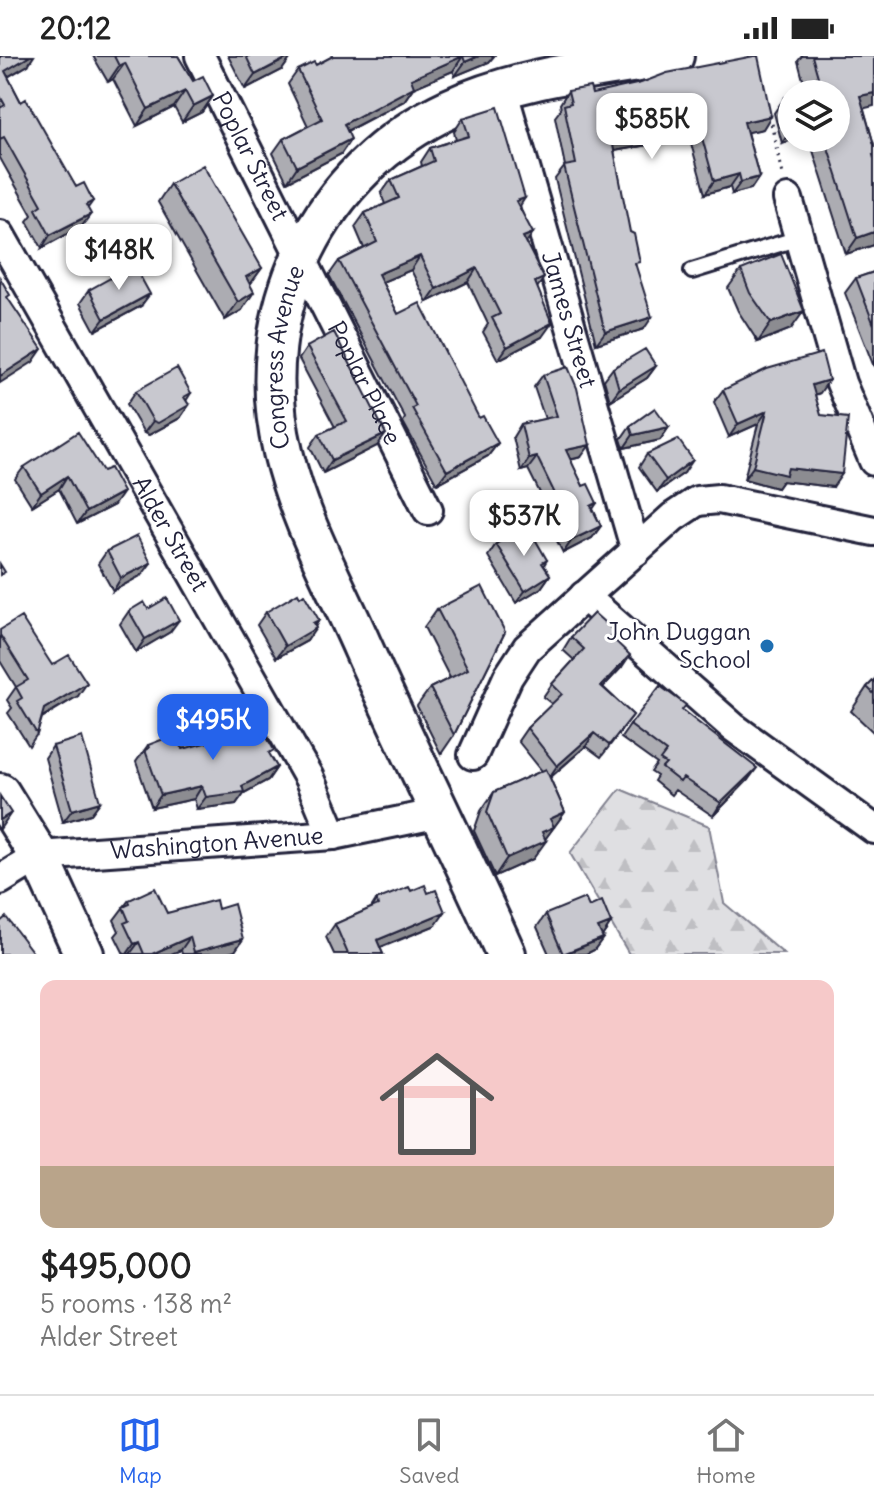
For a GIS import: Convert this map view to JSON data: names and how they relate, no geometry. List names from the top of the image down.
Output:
{
  "streets": {
    "street": [
      "Poplar Street",
      "James Street",
      "Congress Avenue",
      "Poplar Place",
      "Alder Street",
      "Washington Avenue"
    ]
  },
  "crossings": [
    ["Poplar Street", "Congress Avenue"],
    ["Poplar Street", "Poplar Place"],
    ["James Street", "Congress Avenue"],
    ["Congress Avenue", "Poplar Place"],
    ["Congress Avenue", "Washington Avenue"],
    ["Alder Street", "Washington Avenue"]
  ],
  "places": ["John Duggan School"],
  "page": {
    "status": "20:12",
    "price": [
      "$585K",
      "$148K",
      "$537K",
      "$495K"
    ],
    "list": [
      {
        "name": "$495,000",
        "note": "5 rooms · 138 m² · Alder Street"
      }
    ],
    "tabs": ["Map", "Saved", "Home"]
  }
}
